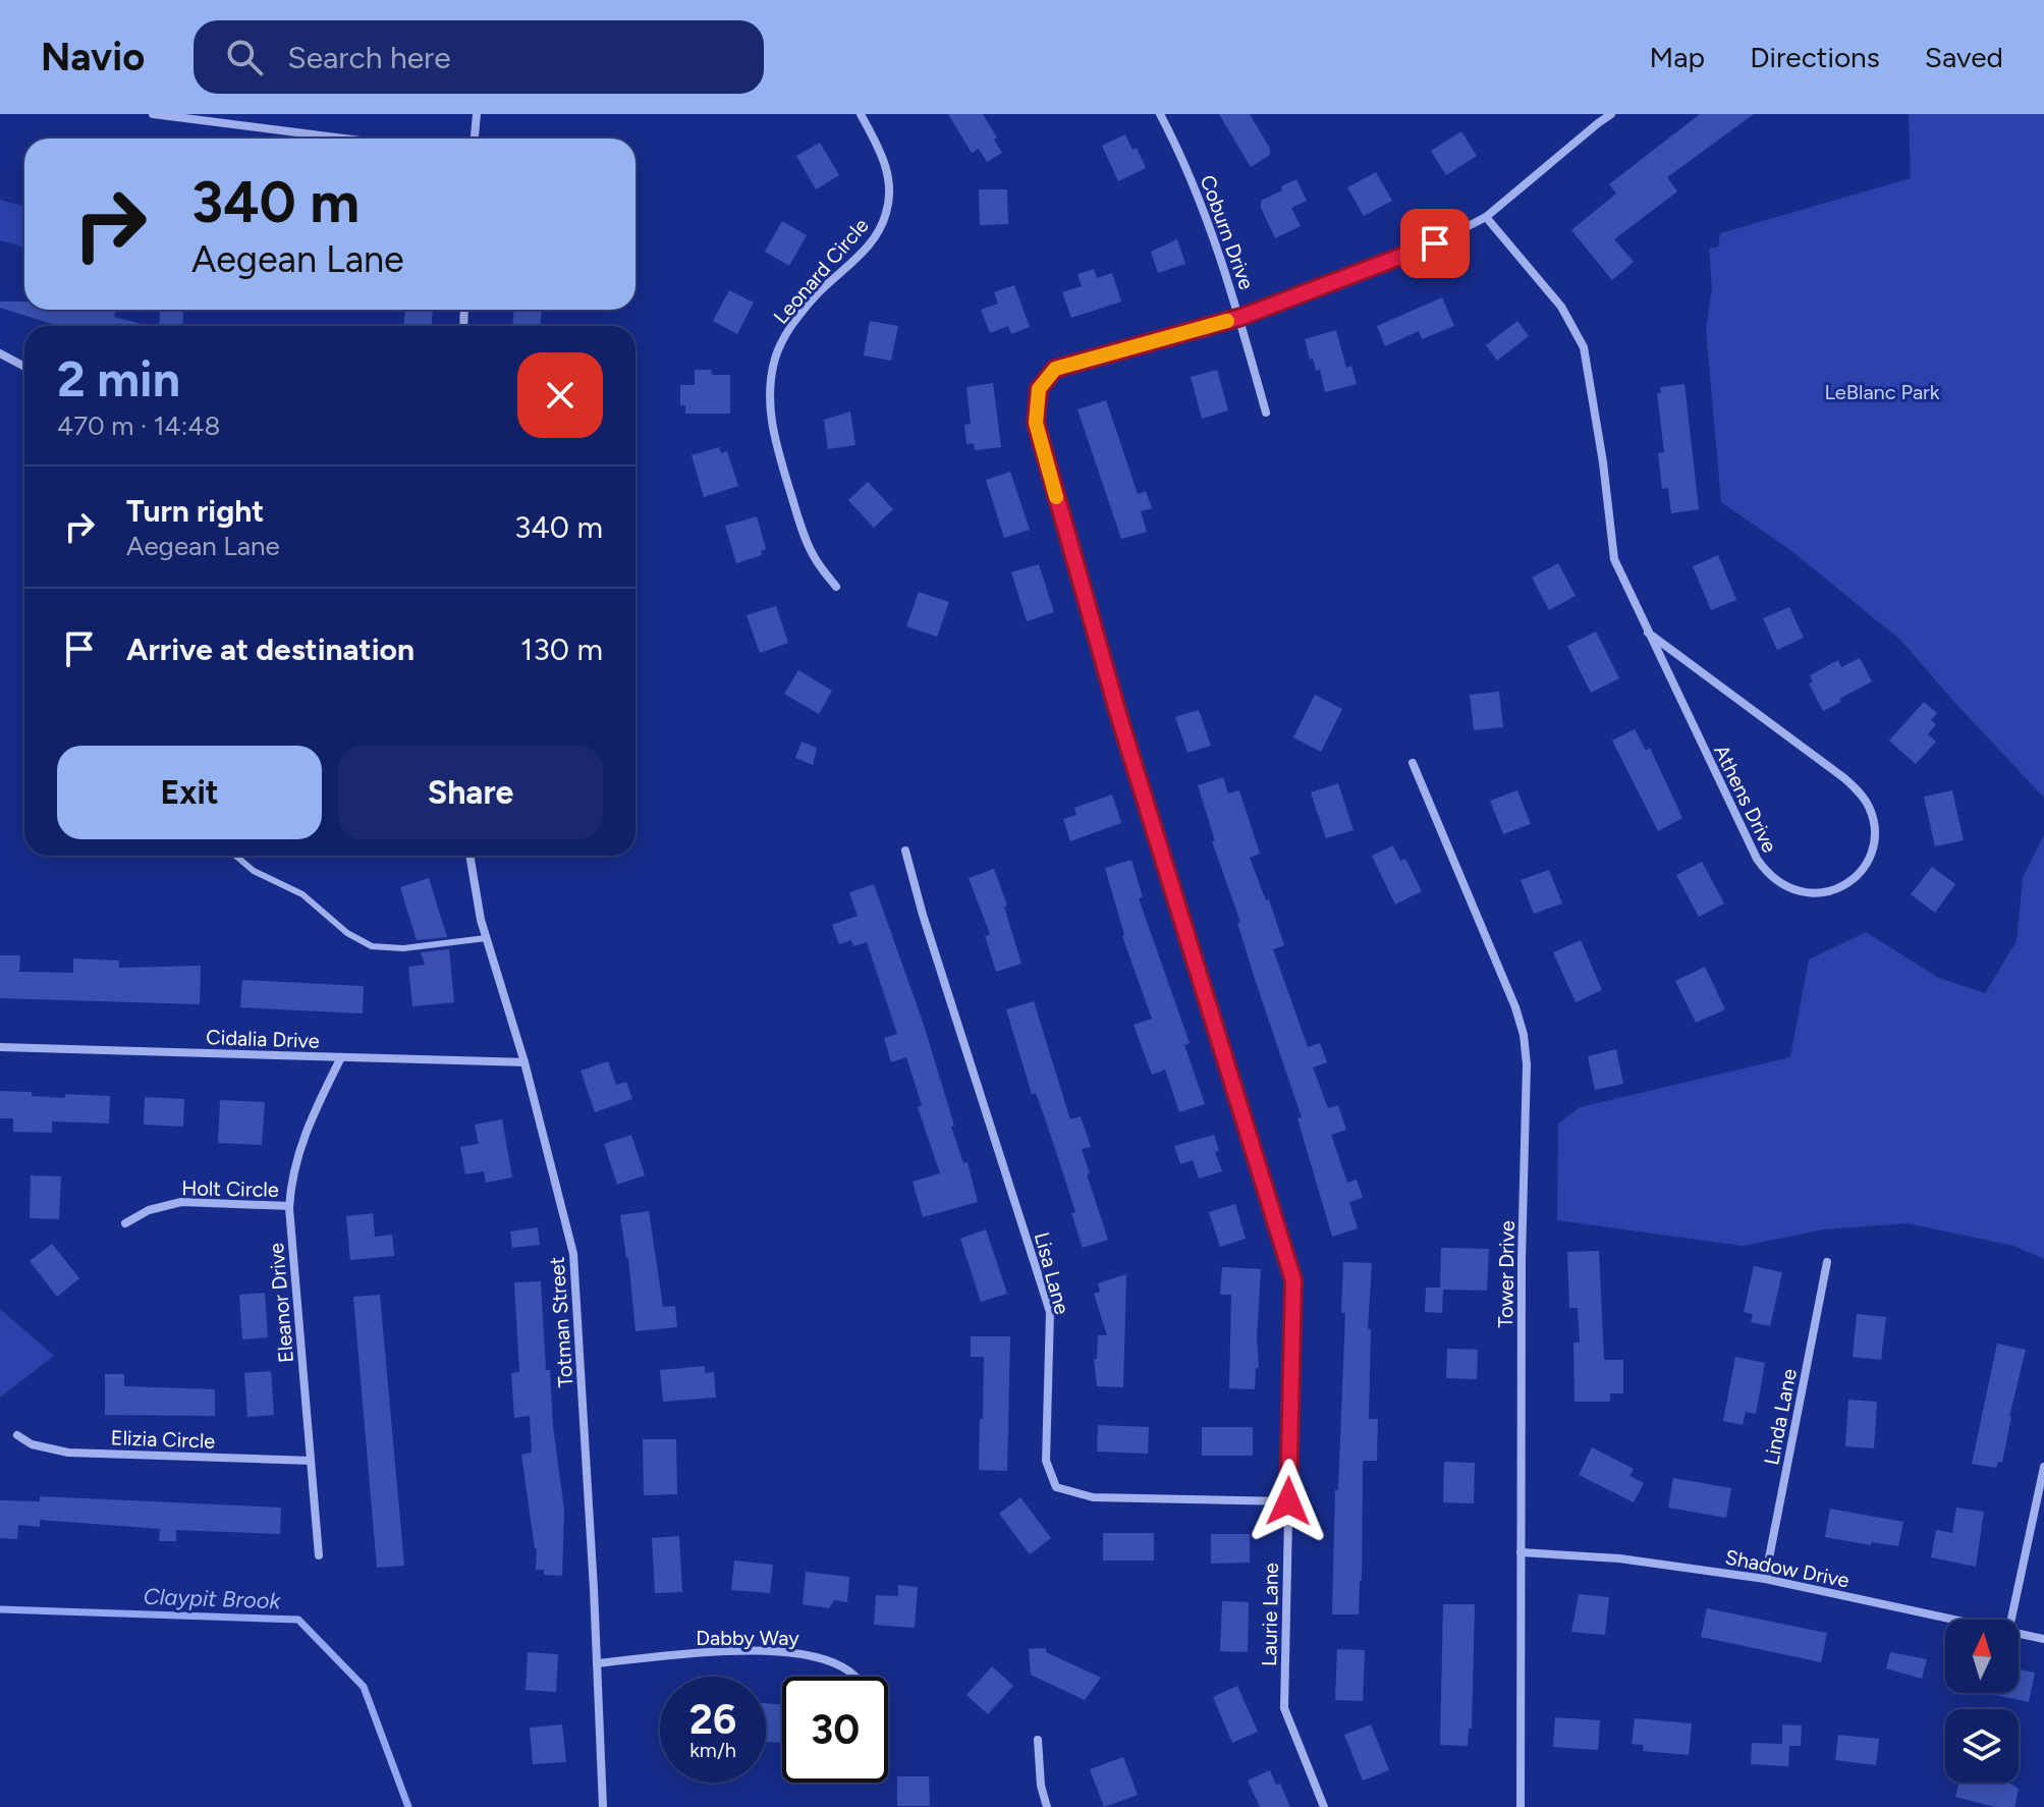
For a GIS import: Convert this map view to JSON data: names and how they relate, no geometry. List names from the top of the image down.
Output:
{
  "streets": {
    "street": [
      "Coburn Drive",
      "Leonard Circle",
      "Athens Drive",
      "Cidalia Drive",
      "Holt Circle",
      "Lisa Lane",
      "Tower Drive",
      "Eleanor Drive",
      "Totman Street",
      "Linda Lane",
      "Elizia Circle",
      "Shadow Drive",
      "Laurie Lane",
      "Dabby Way"
    ]
  },
  "crossings": [
    ["Coburn Drive", "Laurie Lane"],
    ["Cidalia Drive", "Eleanor Drive"],
    ["Cidalia Drive", "Totman Street"],
    ["Holt Circle", "Eleanor Drive"],
    ["Lisa Lane", "Laurie Lane"],
    ["Tower Drive", "Shadow Drive"],
    ["Eleanor Drive", "Elizia Circle"],
    ["Totman Street", "Dabby Way"],
    ["Linda Lane", "Shadow Drive"]
  ],
  "water": ["Claypit Brook"],
  "parks": ["LeBlanc Park"],
  "north": "top",
  "page": {
    "header": "Navio",
    "search": "Search here",
    "nav": ["Map", "Directions", "Saved"],
    "turn": ["340 m", "Aegean Lane"],
    "heading": ["2 min", "470 m · 14:48"],
    "list": [
      {
        "name": "Turn right",
        "note": "Aegean Lane",
        "value": "340 m"
      },
      {
        "name": "Arrive at destination",
        "value": "130 m"
      }
    ],
    "buttons": ["Exit", "Share"],
    "speed": "26 km/h",
    "limit": "30"
  }
}
